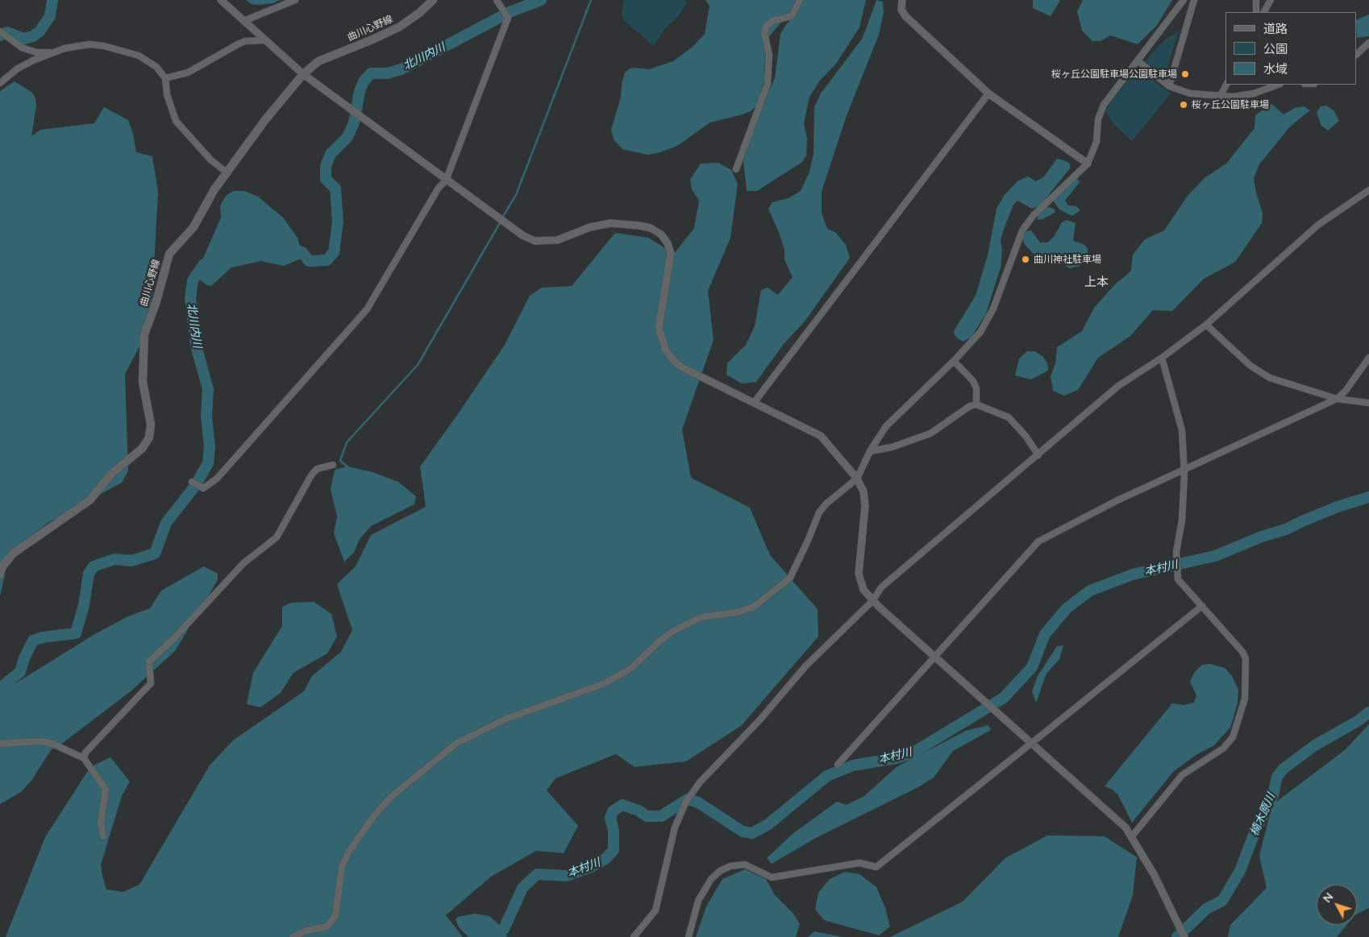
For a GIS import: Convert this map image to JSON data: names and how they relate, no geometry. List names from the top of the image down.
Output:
{
  "streets": {
    "main road": ["曲川心野線"]
  },
  "districts": ["上本"],
  "water": ["北川内川", "本村川", "楠木原川"],
  "places": ["桜ヶ丘公園駐車場公園駐車場", "桜ヶ丘公園駐車場", "曲川神社駐車場"],
  "legend": ["道路", "公園", "水域"],
  "north": "top left"
}
